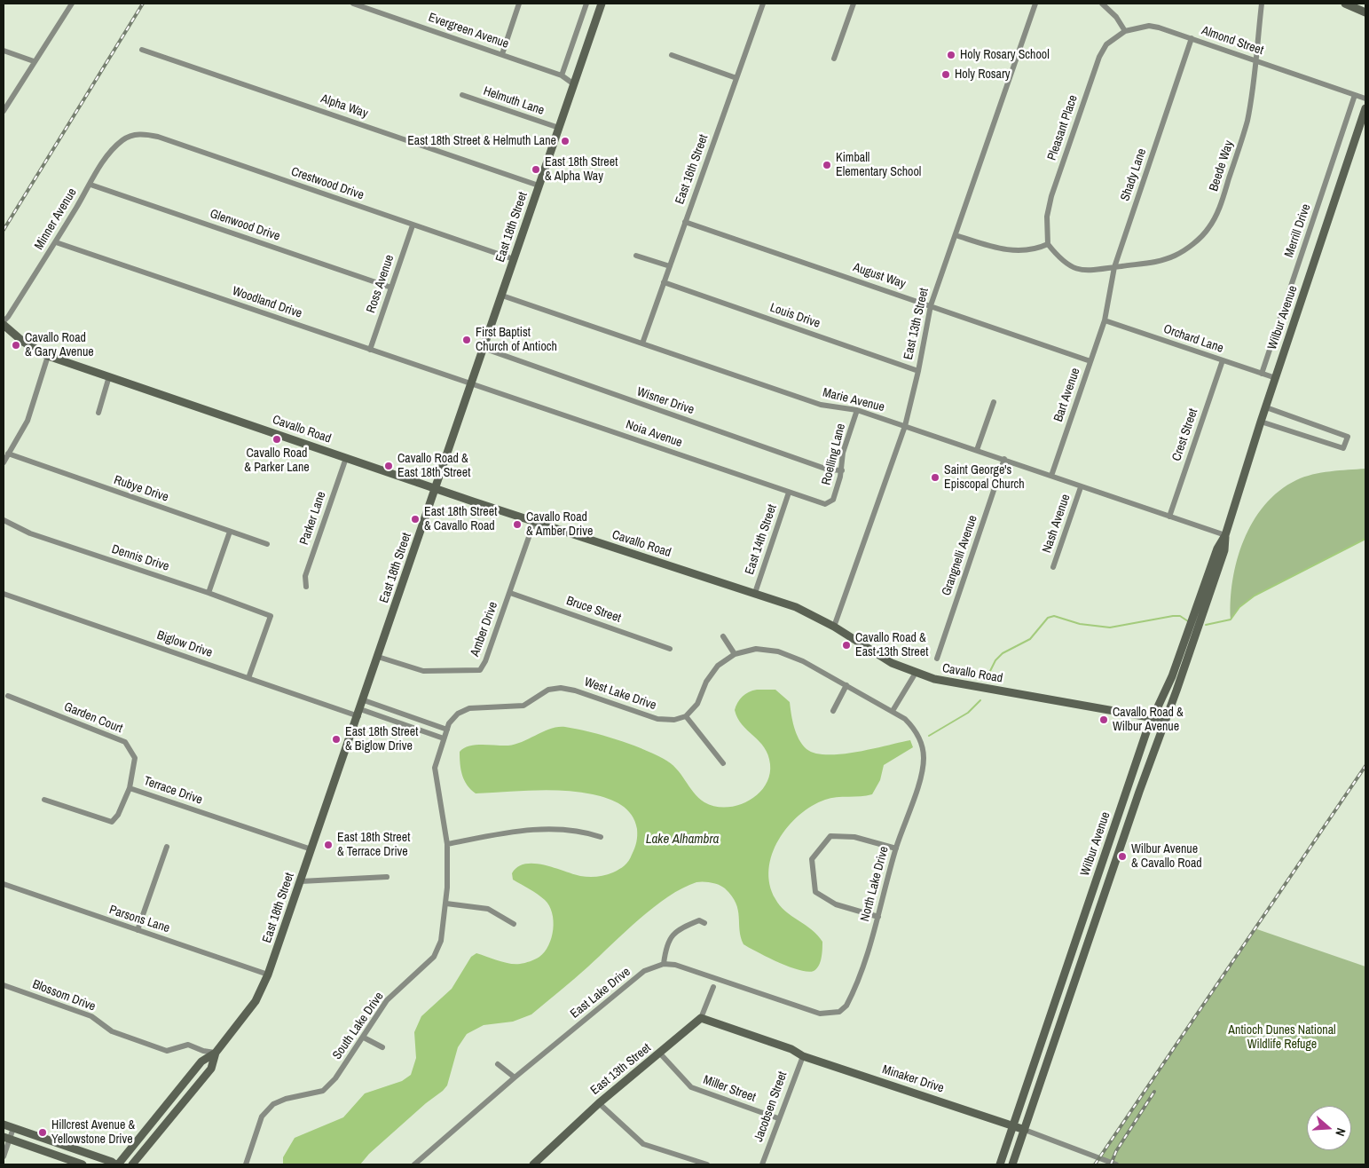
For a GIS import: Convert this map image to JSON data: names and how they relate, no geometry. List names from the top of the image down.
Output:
{
  "streets": {
    "main road": [
      "East 18th Street",
      "Wilbur Avenue",
      "East 13th Street",
      "Cavallo Road",
      "Minaker Drive"
    ],
    "street": [
      "Evergreen Avenue",
      "Almond Street",
      "Helmuth Lane",
      "Alpha Way",
      "Pleasant Place",
      "Beede Way",
      "East 16th Street",
      "Shady Lane",
      "Crestwood Drive",
      "Minner Avenue",
      "Glenwood Drive",
      "Merrill Drive",
      "August Way",
      "Ross Avenue",
      "Woodland Drive",
      "Louis Drive",
      "Orchard Lane",
      "Bart Avenue",
      "Marie Avenue",
      "Wisner Drive",
      "Noia Avenue",
      "Crest Street",
      "Roelling Lane",
      "Rubye Drive",
      "Parker Lane",
      "Nash Avenue",
      "East 14th Street",
      "Grangnelli Avenue",
      "Dennis Drive",
      "Bruce Street",
      "Amber Drive",
      "Biglow Drive",
      "West Lake Drive",
      "Garden Court",
      "Terrace Drive",
      "North Lake Drive",
      "Parsons Lane",
      "East Lake Drive",
      "Blossom Drive",
      "South Lake Drive",
      "Miller Street",
      "Jacobsen Street"
    ]
  },
  "crossings": [
    ["Evergreen Avenue", "East 18th Street"],
    ["Almond Street", "Pleasant Place"],
    ["Almond Street", "Beede Way"],
    ["Almond Street", "Shady Lane"],
    ["Almond Street", "Merrill Drive"],
    ["Helmuth Lane", "East 18th Street"],
    ["Alpha Way", "East 18th Street"],
    ["Pleasant Place", "Beede Way"],
    ["Beede Way", "Shady Lane"],
    ["East 16th Street", "August Way"],
    ["East 16th Street", "Louis Drive"],
    ["East 16th Street", "Marie Avenue"],
    ["Shady Lane", "Orchard Lane"],
    ["Shady Lane", "Bart Avenue"],
    ["Crestwood Drive", "Minner Avenue"],
    ["Crestwood Drive", "East 18th Street"],
    ["Crestwood Drive", "Ross Avenue"],
    ["Minner Avenue", "Glenwood Drive"],
    ["Minner Avenue", "Woodland Drive"],
    ["Glenwood Drive", "Ross Avenue"],
    ["East 18th Street", "Woodland Drive"],
    ["East 18th Street", "Marie Avenue"],
    ["East 18th Street", "Wisner Drive"],
    ["East 18th Street", "Cavallo Road"],
    ["East 18th Street", "Noia Avenue"],
    ["East 18th Street", "Amber Drive"],
    ["East 18th Street", "Biglow Drive"],
    ["East 18th Street", "Terrace Drive"],
    ["East 18th Street", "Parsons Lane"],
    ["East 18th Street", "Blossom Drive"],
    ["Merrill Drive", "Orchard Lane"],
    ["August Way", "East 13th Street"],
    ["August Way", "Bart Avenue"],
    ["Ross Avenue", "Woodland Drive"],
    ["Woodland Drive", "Noia Avenue"],
    ["Louis Drive", "East 13th Street"],
    ["Wilbur Avenue", "Orchard Lane"],
    ["Wilbur Avenue", "Marie Avenue"],
    ["Wilbur Avenue", "Cavallo Road"],
    ["Wilbur Avenue", "Minaker Drive"],
    ["East 13th Street", "Marie Avenue"],
    ["East 13th Street", "Cavallo Road"],
    ["East 13th Street", "Minaker Drive"],
    ["East 13th Street", "Miller Street"],
    ["Orchard Lane", "Bart Avenue"],
    ["Orchard Lane", "Crest Street"],
    ["Bart Avenue", "Marie Avenue"],
    ["Marie Avenue", "Crest Street"],
    ["Marie Avenue", "Roelling Lane"],
    ["Marie Avenue", "Nash Avenue"],
    ["Marie Avenue", "Grangnelli Avenue"],
    ["Wisner Drive", "Roelling Lane"],
    ["Cavallo Road", "Parker Lane"],
    ["Cavallo Road", "East 14th Street"],
    ["Cavallo Road", "Amber Drive"],
    ["Noia Avenue", "Roelling Lane"],
    ["Noia Avenue", "East 14th Street"],
    ["Dennis Drive", "Biglow Drive"],
    ["Bruce Street", "Amber Drive"],
    ["Biglow Drive", "West Lake Drive"],
    ["Biglow Drive", "South Lake Drive"],
    ["West Lake Drive", "South Lake Drive"],
    ["Garden Court", "Terrace Drive"],
    ["North Lake Drive", "East Lake Drive"],
    ["Minaker Drive", "Jacobsen Street"],
    ["Miller Street", "Jacobsen Street"]
  ],
  "water": ["Lake Alhambra"],
  "parks": ["Antioch Dunes National Wildlife Refuge"],
  "places": [
    "Holy Rosary School",
    "Holy Rosary",
    "East 18th Street & Helmuth Lane",
    "Kimball Elementary School",
    "East 18th Street & Alpha Way",
    "First Baptist Church of Antioch",
    "Cavallo Road & Gary Avenue",
    "Cavallo Road & Parker Lane",
    "Cavallo Road & East 18th Street",
    "Saint George's Episcopal Church",
    "East 18th Street & Cavallo Road",
    "Cavallo Road & Amber Drive",
    "Cavallo Road & East 13th Street",
    "Cavallo Road & Wilbur Avenue",
    "East 18th Street & Biglow Drive",
    "East 18th Street & Terrace Drive",
    "Wilbur Avenue & Cavallo Road",
    "Hillcrest Avenue & Yellowstone Drive"
  ],
  "north": "right"
}
